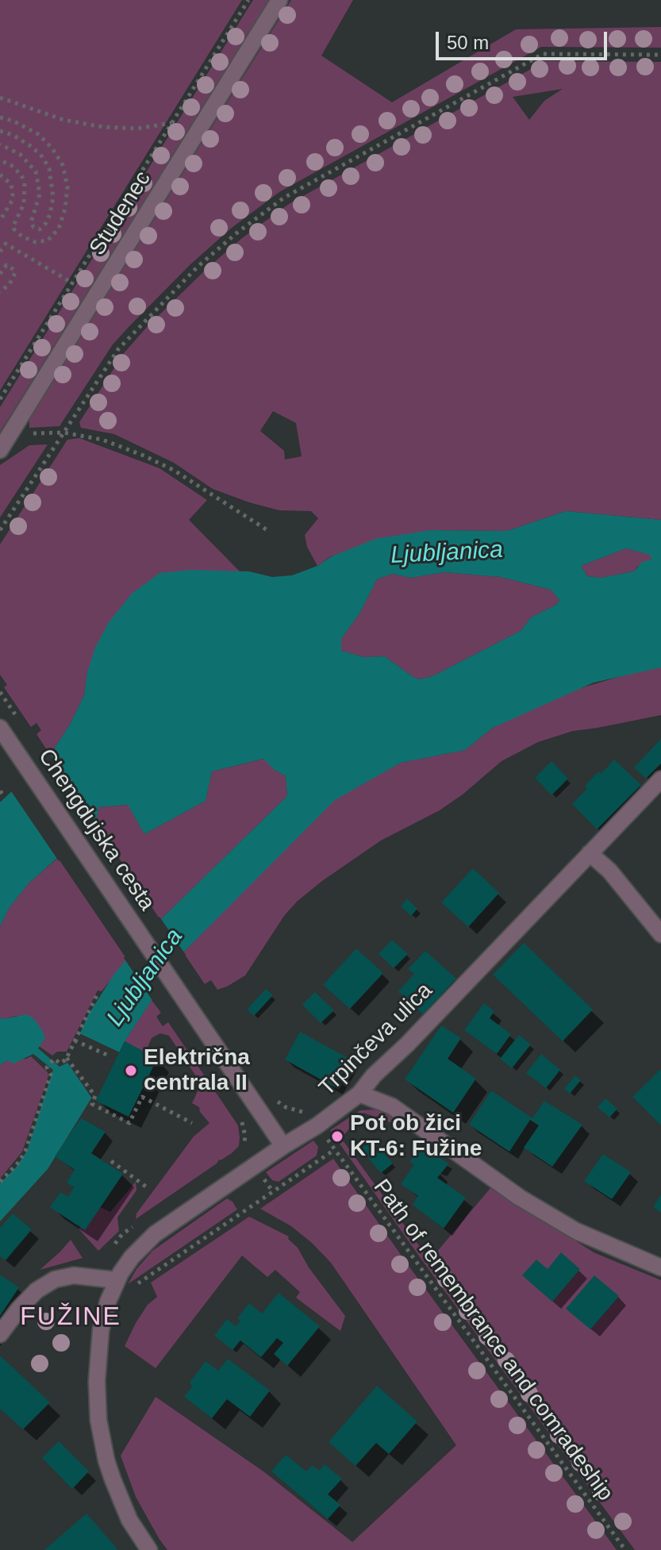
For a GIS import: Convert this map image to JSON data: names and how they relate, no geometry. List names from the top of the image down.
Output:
{
  "streets": {
    "street": ["Studenec", "Chengdujska cesta", "Trpinčeva ulica"],
    "path": ["Path of remembrance and comradeship"]
  },
  "crossings": [
    ["Chengdujska cesta", "Trpinčeva ulica"]
  ],
  "districts": ["FUŽINE"],
  "water": ["Ljubljanica"],
  "places": ["Električna centrala II", "Pot ob žici KT-6: Fužine"],
  "scale_bar": "50 m"
}
